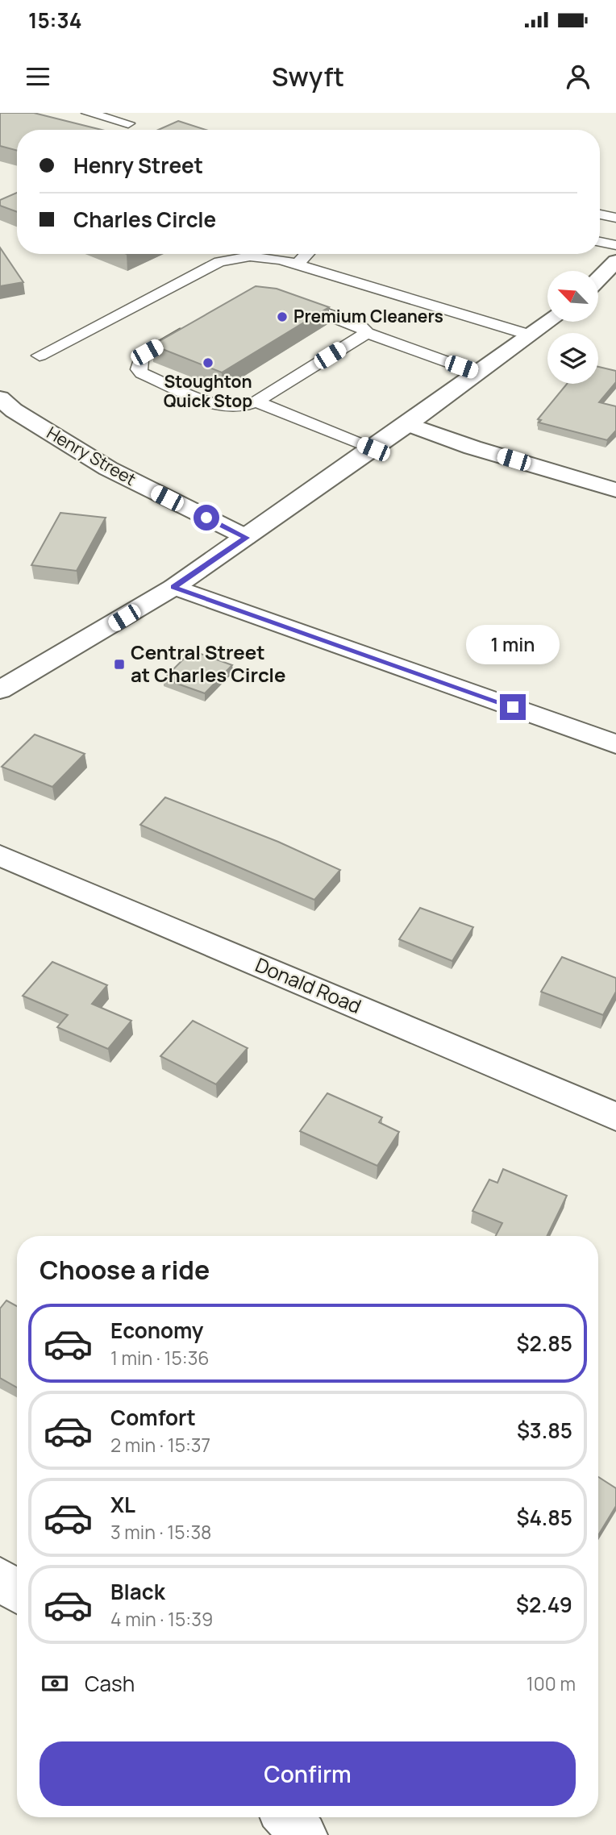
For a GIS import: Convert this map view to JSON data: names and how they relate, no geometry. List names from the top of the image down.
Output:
{
  "streets": {
    "street": ["Henry Street", "Donald Road"]
  },
  "places": {
    "other": ["Premium Cleaners", "Stoughton Quick Stop"],
    "transit": ["Central Street at Charles Circle"]
  },
  "north": "top left",
  "page": {
    "status": "15:34",
    "header": "Swyft",
    "banner": ["Henry Street", "Charles Circle"],
    "bubble": "1 min",
    "heading": "Choose a ride",
    "list": [
      {
        "name": "Economy",
        "note": "1 min · 15:36",
        "value": "$2.85"
      },
      {
        "name": "Comfort",
        "note": "2 min · 15:37",
        "value": "$3.85"
      },
      {
        "name": "XL",
        "note": "3 min · 15:38",
        "value": "$4.85"
      },
      {
        "name": "Black",
        "note": "4 min · 15:39",
        "value": "$2.49"
      }
    ],
    "pay": ["Cash", "100 m"],
    "buttons": "Confirm"
  }
}
